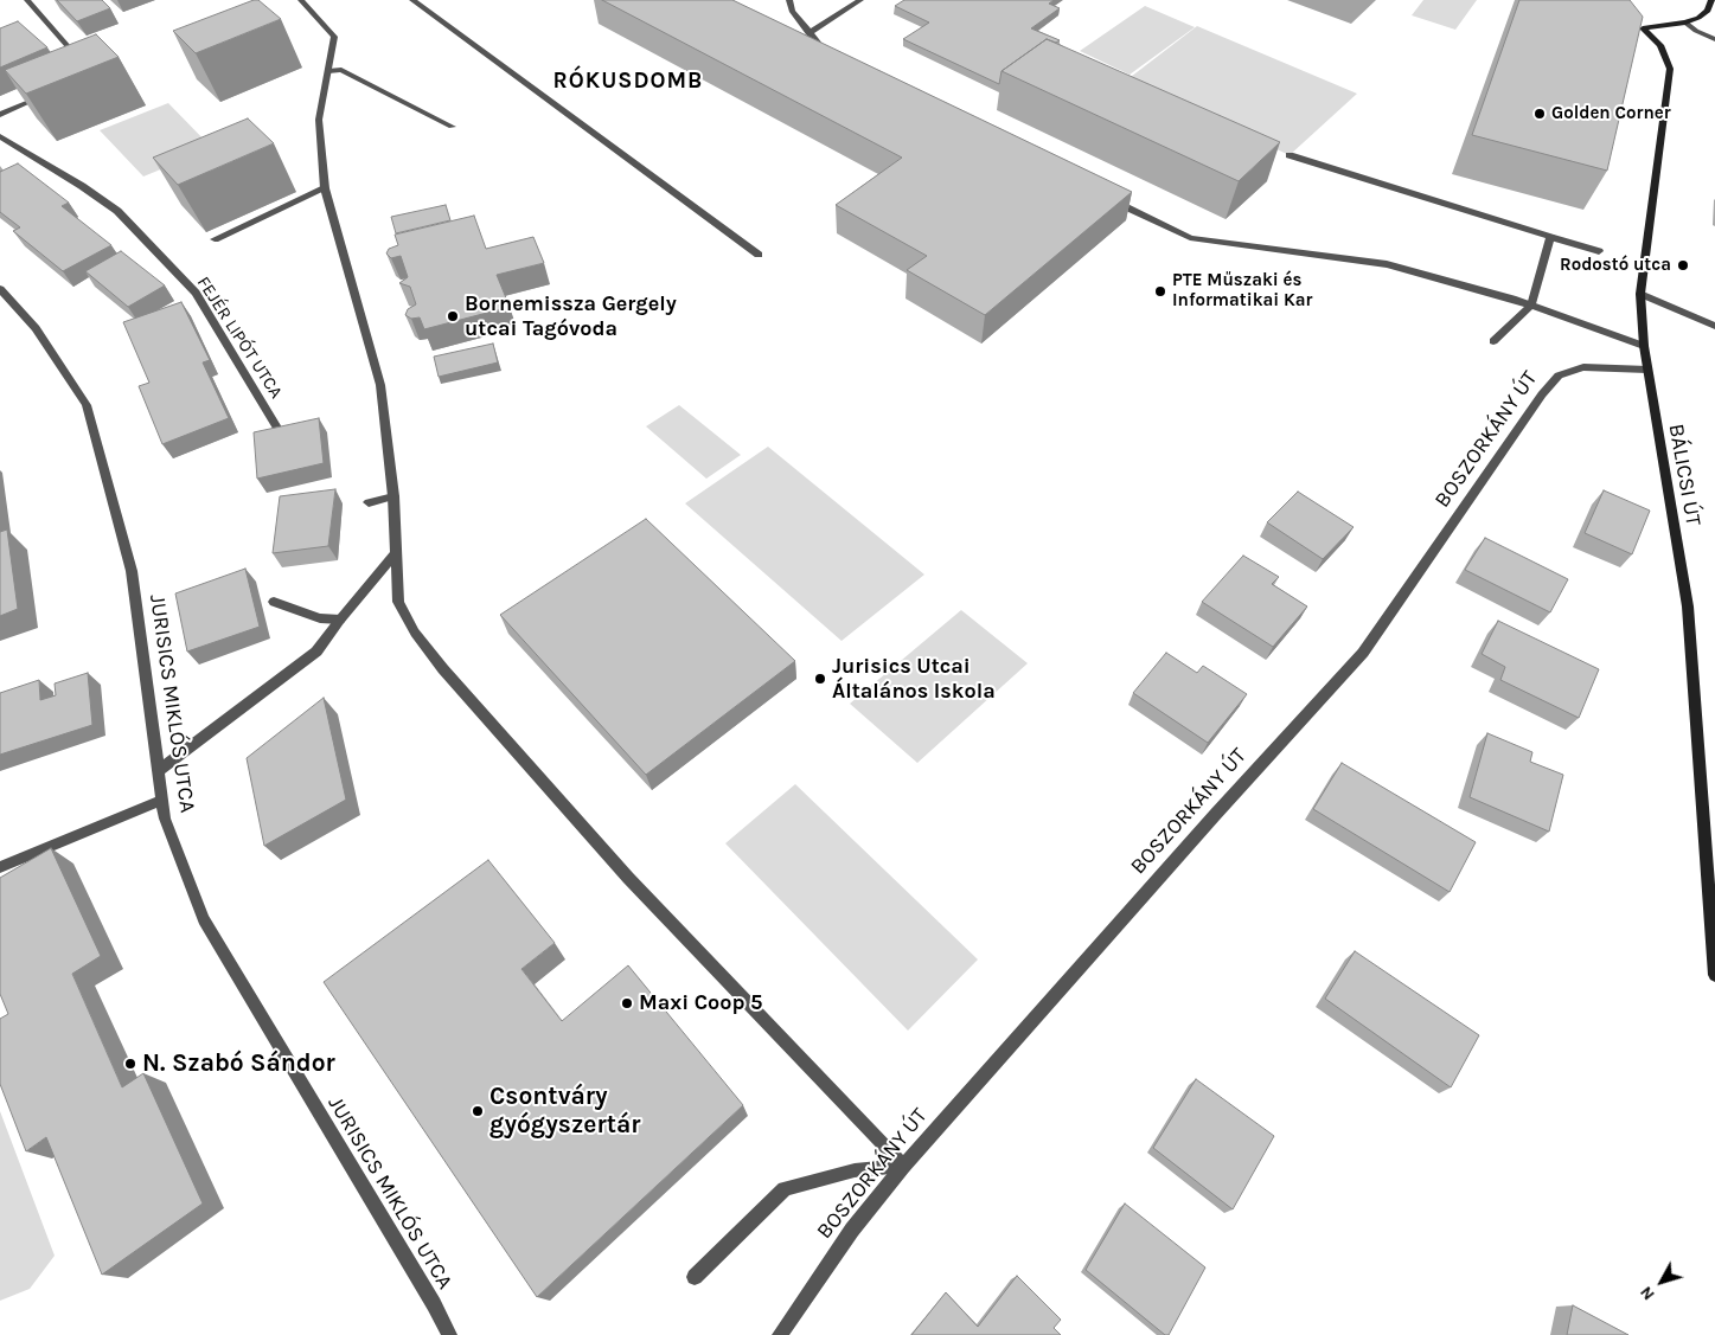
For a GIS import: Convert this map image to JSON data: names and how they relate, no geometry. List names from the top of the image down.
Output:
{
  "streets": {
    "street": [
      "FEJÉR LIPÓT UTCA",
      "BOSZORKÁNY ÚT",
      "BÁLICSI ÚT",
      "JURISICS MIKLÓS UTCA"
    ]
  },
  "crossings": [
    ["BOSZORKÁNY ÚT", "BÁLICSI ÚT"]
  ],
  "districts": ["RÓKUSDOMB"],
  "places": [
    "Golden Corner",
    "Rodostó utca",
    "PTE Műszaki és Informatikai Kar",
    "Bornemissza Gergely utcai Tagóvoda",
    "Jurisics Utcai Általános Iskola",
    "Maxi Coop 5",
    "N. Szabó Sándor",
    "Csontváry gyógyszertár"
  ],
  "north": "bottom left"
}
